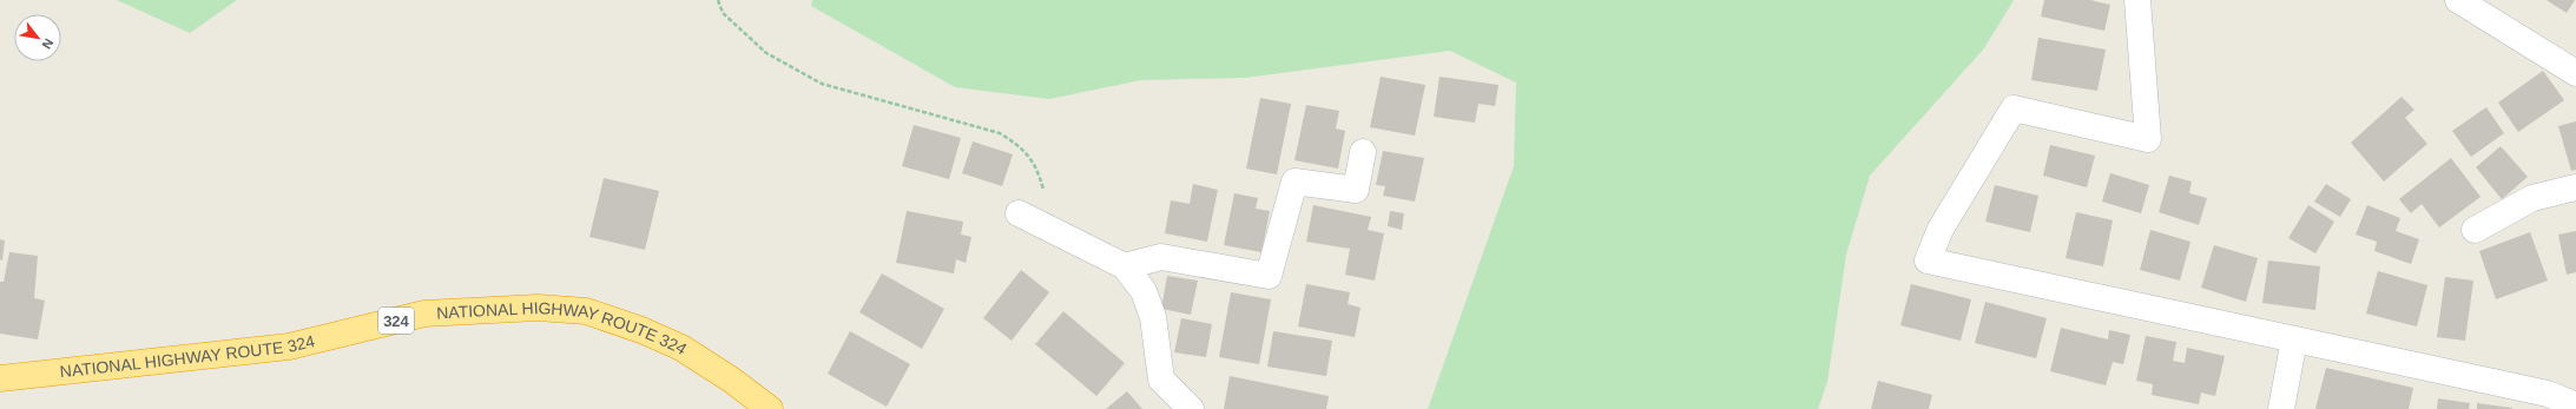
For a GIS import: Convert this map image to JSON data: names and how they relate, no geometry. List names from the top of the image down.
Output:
{
  "streets": {
    "highway": ["324", "NATIONAL HIGHWAY ROUTE 324"]
  },
  "north": "bottom right"
}
